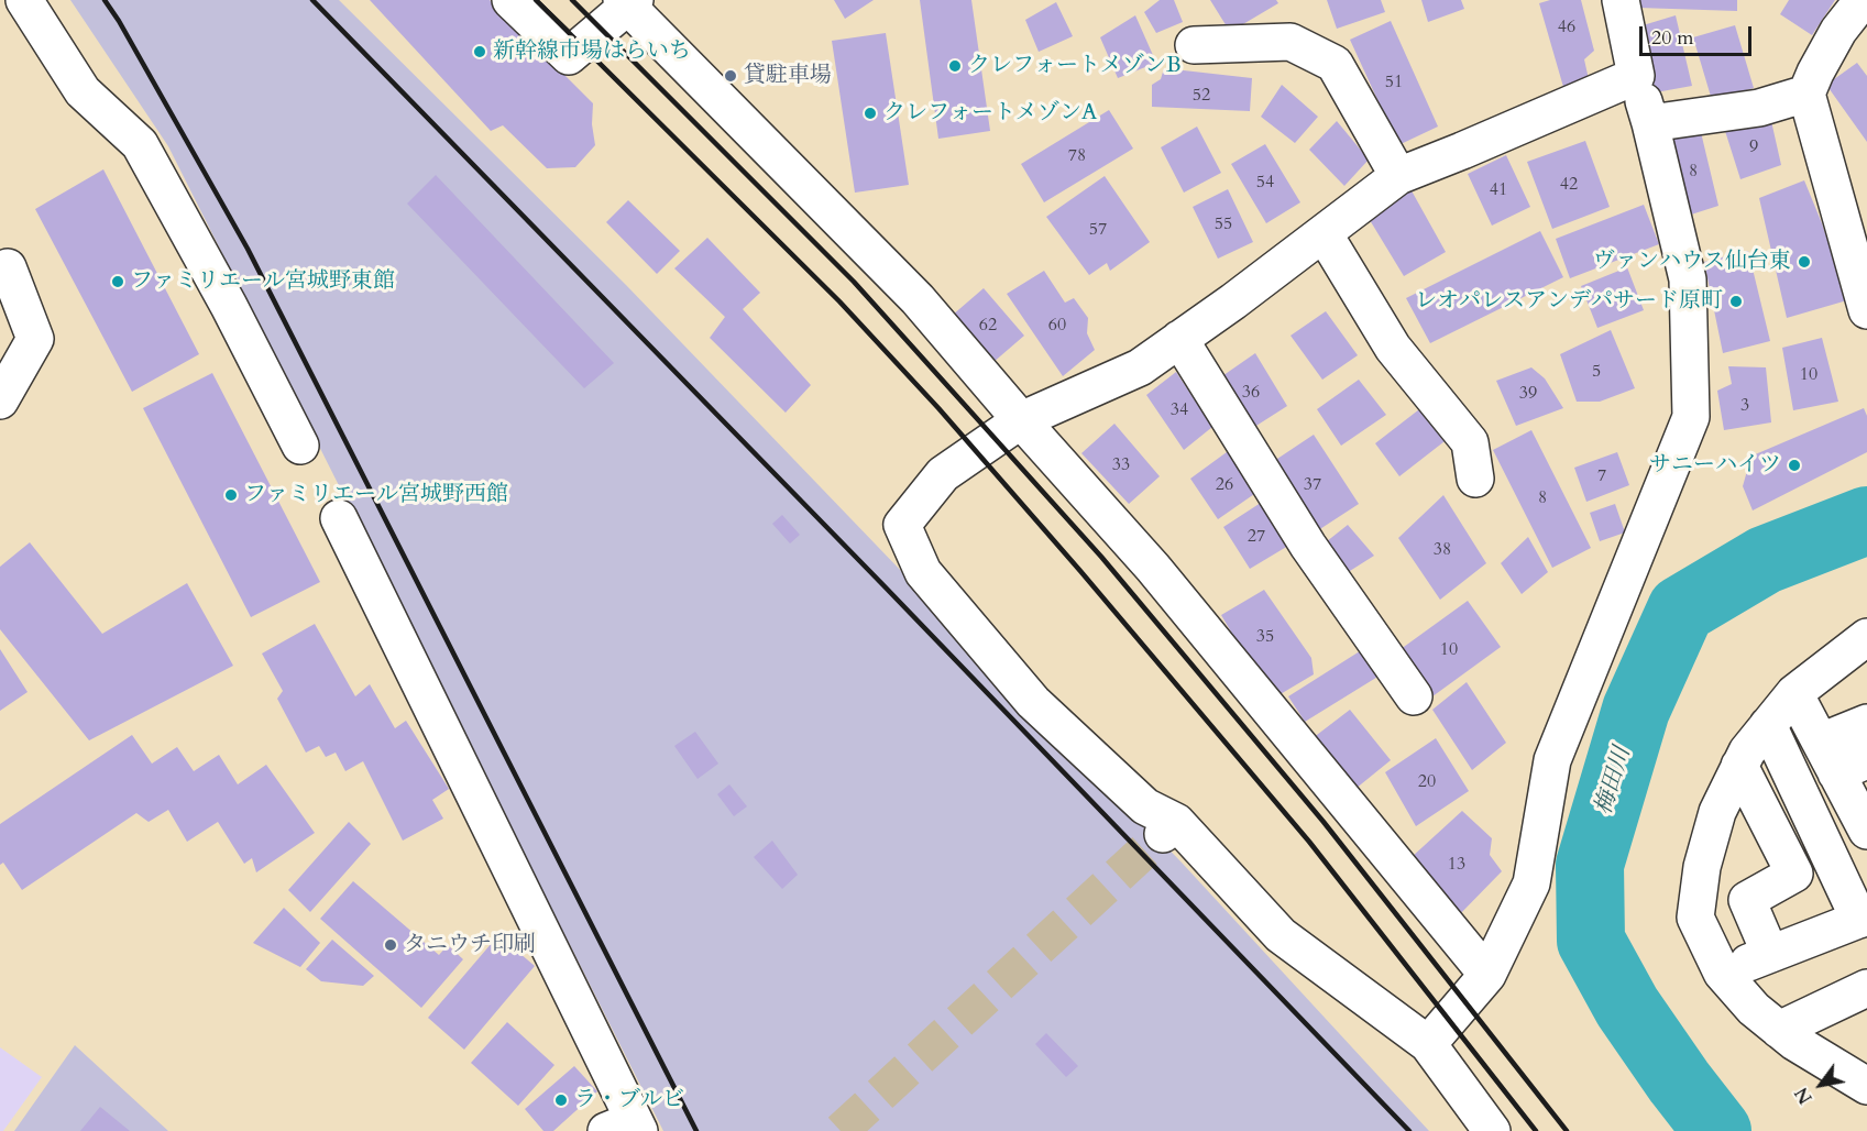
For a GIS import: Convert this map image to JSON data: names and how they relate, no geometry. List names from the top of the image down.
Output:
{
  "water": ["梅田川"],
  "places": [
    "新幹線市場はらいち",
    "クレフォートメゾンB",
    "貸駐車場",
    "クレフォートメゾンA",
    "ヴァンハウス仙台東",
    "ファミリエール宮城野東館",
    "レオパレスアンデパサード原町",
    "サニーハイツ",
    "ファミリエール宮城野西館",
    "タニウチ印刷",
    "ラ・ブルビ"
  ],
  "house_numbers": [
    "46",
    "51",
    "52",
    "9",
    "78",
    "8",
    "54",
    "42",
    "41",
    "55",
    "57",
    "62",
    "60",
    "5",
    "10",
    "36",
    "39",
    "3",
    "34",
    "33",
    "7",
    "26",
    "37",
    "8",
    "27",
    "38",
    "35",
    "10",
    "20",
    "13"
  ],
  "scale_bar": "20 m",
  "north": "bottom left"
}
